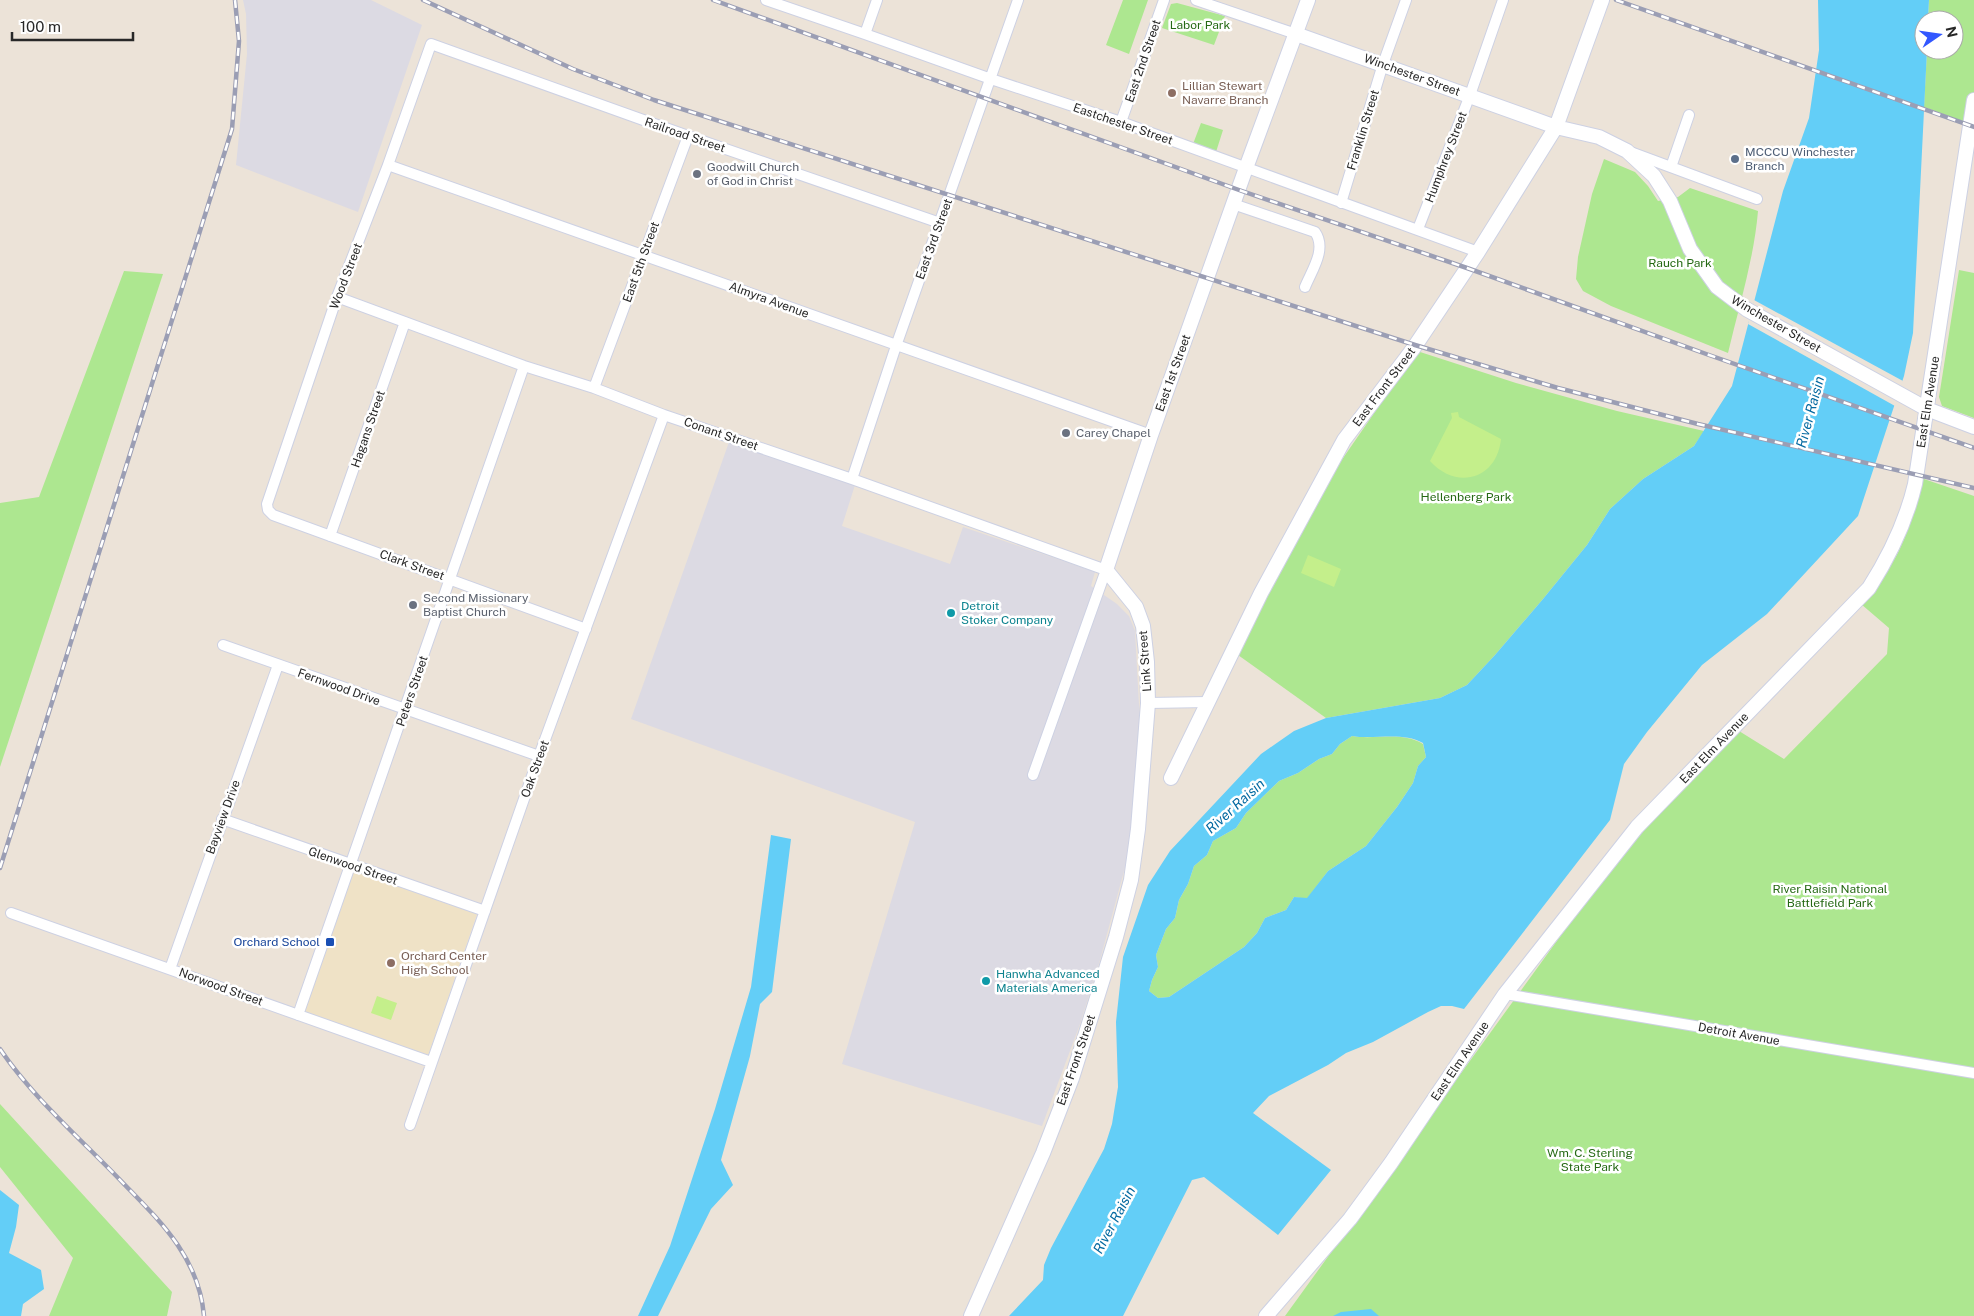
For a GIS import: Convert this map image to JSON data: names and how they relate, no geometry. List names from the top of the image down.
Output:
{
  "streets": {
    "street": [
      "East 2nd Street",
      "Winchester Street",
      "Eastchester Street",
      "Franklin Street",
      "Railroad Street",
      "Humphrey Street",
      "East 3rd Street",
      "East 5th Street",
      "Wood Street",
      "Almyra Avenue",
      "East 1st Street",
      "East Front Street",
      "East Elm Avenue",
      "Hagans Street",
      "Conant Street",
      "Clark Street",
      "Link Street",
      "Fernwood Drive",
      "Peters Street",
      "Oak Street",
      "Bayview Drive",
      "Glenwood Street",
      "Norwood Street",
      "Detroit Avenue"
    ]
  },
  "crossings": [
    ["East 2nd Street", "Eastchester Street"],
    ["Winchester Street", "Franklin Street"],
    ["Winchester Street", "Humphrey Street"],
    ["Winchester Street", "East 1st Street"],
    ["Winchester Street", "East Front Street"],
    ["Winchester Street", "East Elm Avenue"],
    ["Eastchester Street", "Franklin Street"],
    ["Eastchester Street", "Humphrey Street"],
    ["Eastchester Street", "East 3rd Street"],
    ["Eastchester Street", "East 1st Street"],
    ["Eastchester Street", "East Front Street"],
    ["Railroad Street", "East 3rd Street"],
    ["Railroad Street", "East 5th Street"],
    ["Railroad Street", "Wood Street"],
    ["East 3rd Street", "Almyra Avenue"],
    ["East 3rd Street", "Conant Street"],
    ["East 5th Street", "Almyra Avenue"],
    ["East 5th Street", "Conant Street"],
    ["Wood Street", "Almyra Avenue"],
    ["Wood Street", "Conant Street"],
    ["Wood Street", "Clark Street"],
    ["Almyra Avenue", "East 1st Street"],
    ["East 1st Street", "Conant Street"],
    ["East 1st Street", "Link Street"],
    ["East Front Street", "Link Street"],
    ["East Elm Avenue", "Detroit Avenue"],
    ["Hagans Street", "Conant Street"],
    ["Hagans Street", "Clark Street"],
    ["Conant Street", "Link Street"],
    ["Conant Street", "Peters Street"],
    ["Conant Street", "Oak Street"],
    ["Clark Street", "Peters Street"],
    ["Clark Street", "Oak Street"],
    ["Fernwood Drive", "Peters Street"],
    ["Fernwood Drive", "Oak Street"],
    ["Fernwood Drive", "Bayview Drive"],
    ["Peters Street", "Glenwood Street"],
    ["Peters Street", "Norwood Street"],
    ["Oak Street", "Glenwood Street"],
    ["Oak Street", "Norwood Street"],
    ["Bayview Drive", "Glenwood Street"],
    ["Bayview Drive", "Norwood Street"]
  ],
  "water": ["River Raisin"],
  "parks": [
    "Labor Park",
    "Rauch Park",
    "Hellenberg Park",
    "River Raisin National Battlefield Park",
    "Wm. C. Sterling State Park"
  ],
  "places": {
    "other": [
      "Lillian Stewart Navarre Branch",
      "MCCCU Winchester Branch",
      "Goodwill Church of God in Christ",
      "Carey Chapel",
      "Second Missionary Baptist Church",
      "Detroit Stoker Company",
      "Orchard Center High School",
      "Hanwha Advanced Materials America"
    ],
    "transit": ["Orchard School"]
  },
  "scale_bar": "100 m",
  "north": "right"
}
